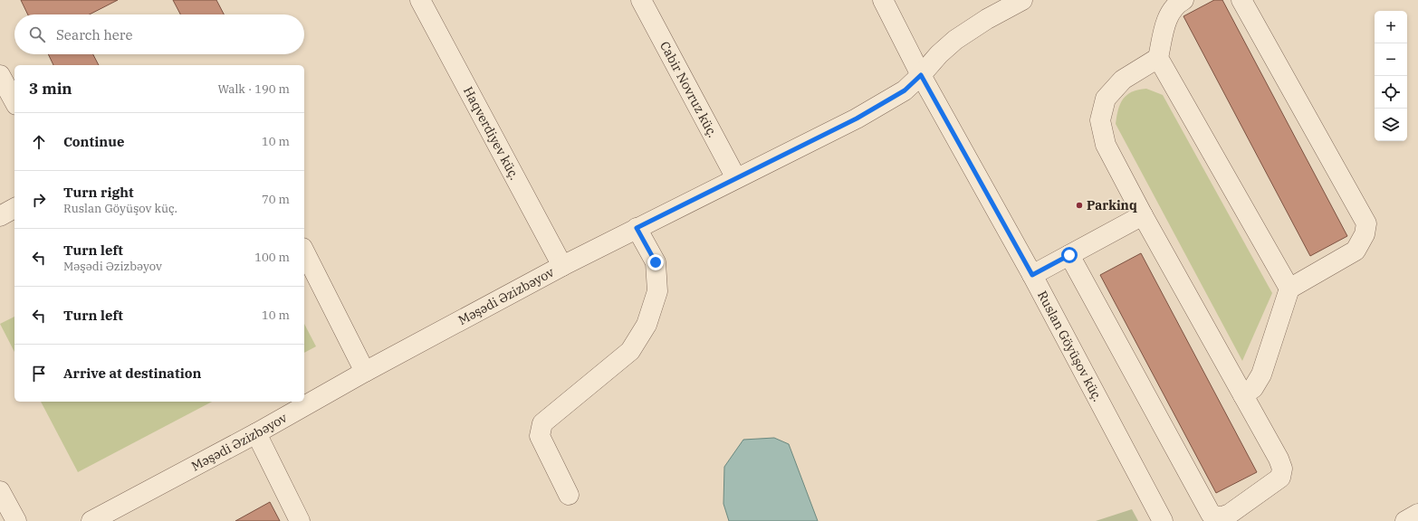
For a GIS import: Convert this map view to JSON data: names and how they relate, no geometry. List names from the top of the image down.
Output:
{
  "streets": {
    "street": [
      "Cabir Novruz küç.",
      "Haqverdiyev küç.",
      "Məşədi Əzizbəyov",
      "Ruslan Göyüşov küç."
    ]
  },
  "crossings": [
    ["Cabir Novruz küç.", "Məşədi Əzizbəyov"],
    ["Haqverdiyev küç.", "Məşədi Əzizbəyov"],
    ["Məşədi Əzizbəyov", "Ruslan Göyüşov küç."]
  ],
  "places": ["Parkinq"],
  "page": {
    "map_buttons": ["+", "−"],
    "search": "Search here",
    "heading": ["3 min", "Walk · 190 m"],
    "list": [
      ["Continue", "10 m"],
      ["Turn right", "Ruslan Göyüşov küç.", "70 m"],
      ["Turn left", "Məşədi Əzizbəyov", "100 m"],
      ["Turn left", "10 m"],
      "Arrive at destination"
    ]
  }
}
